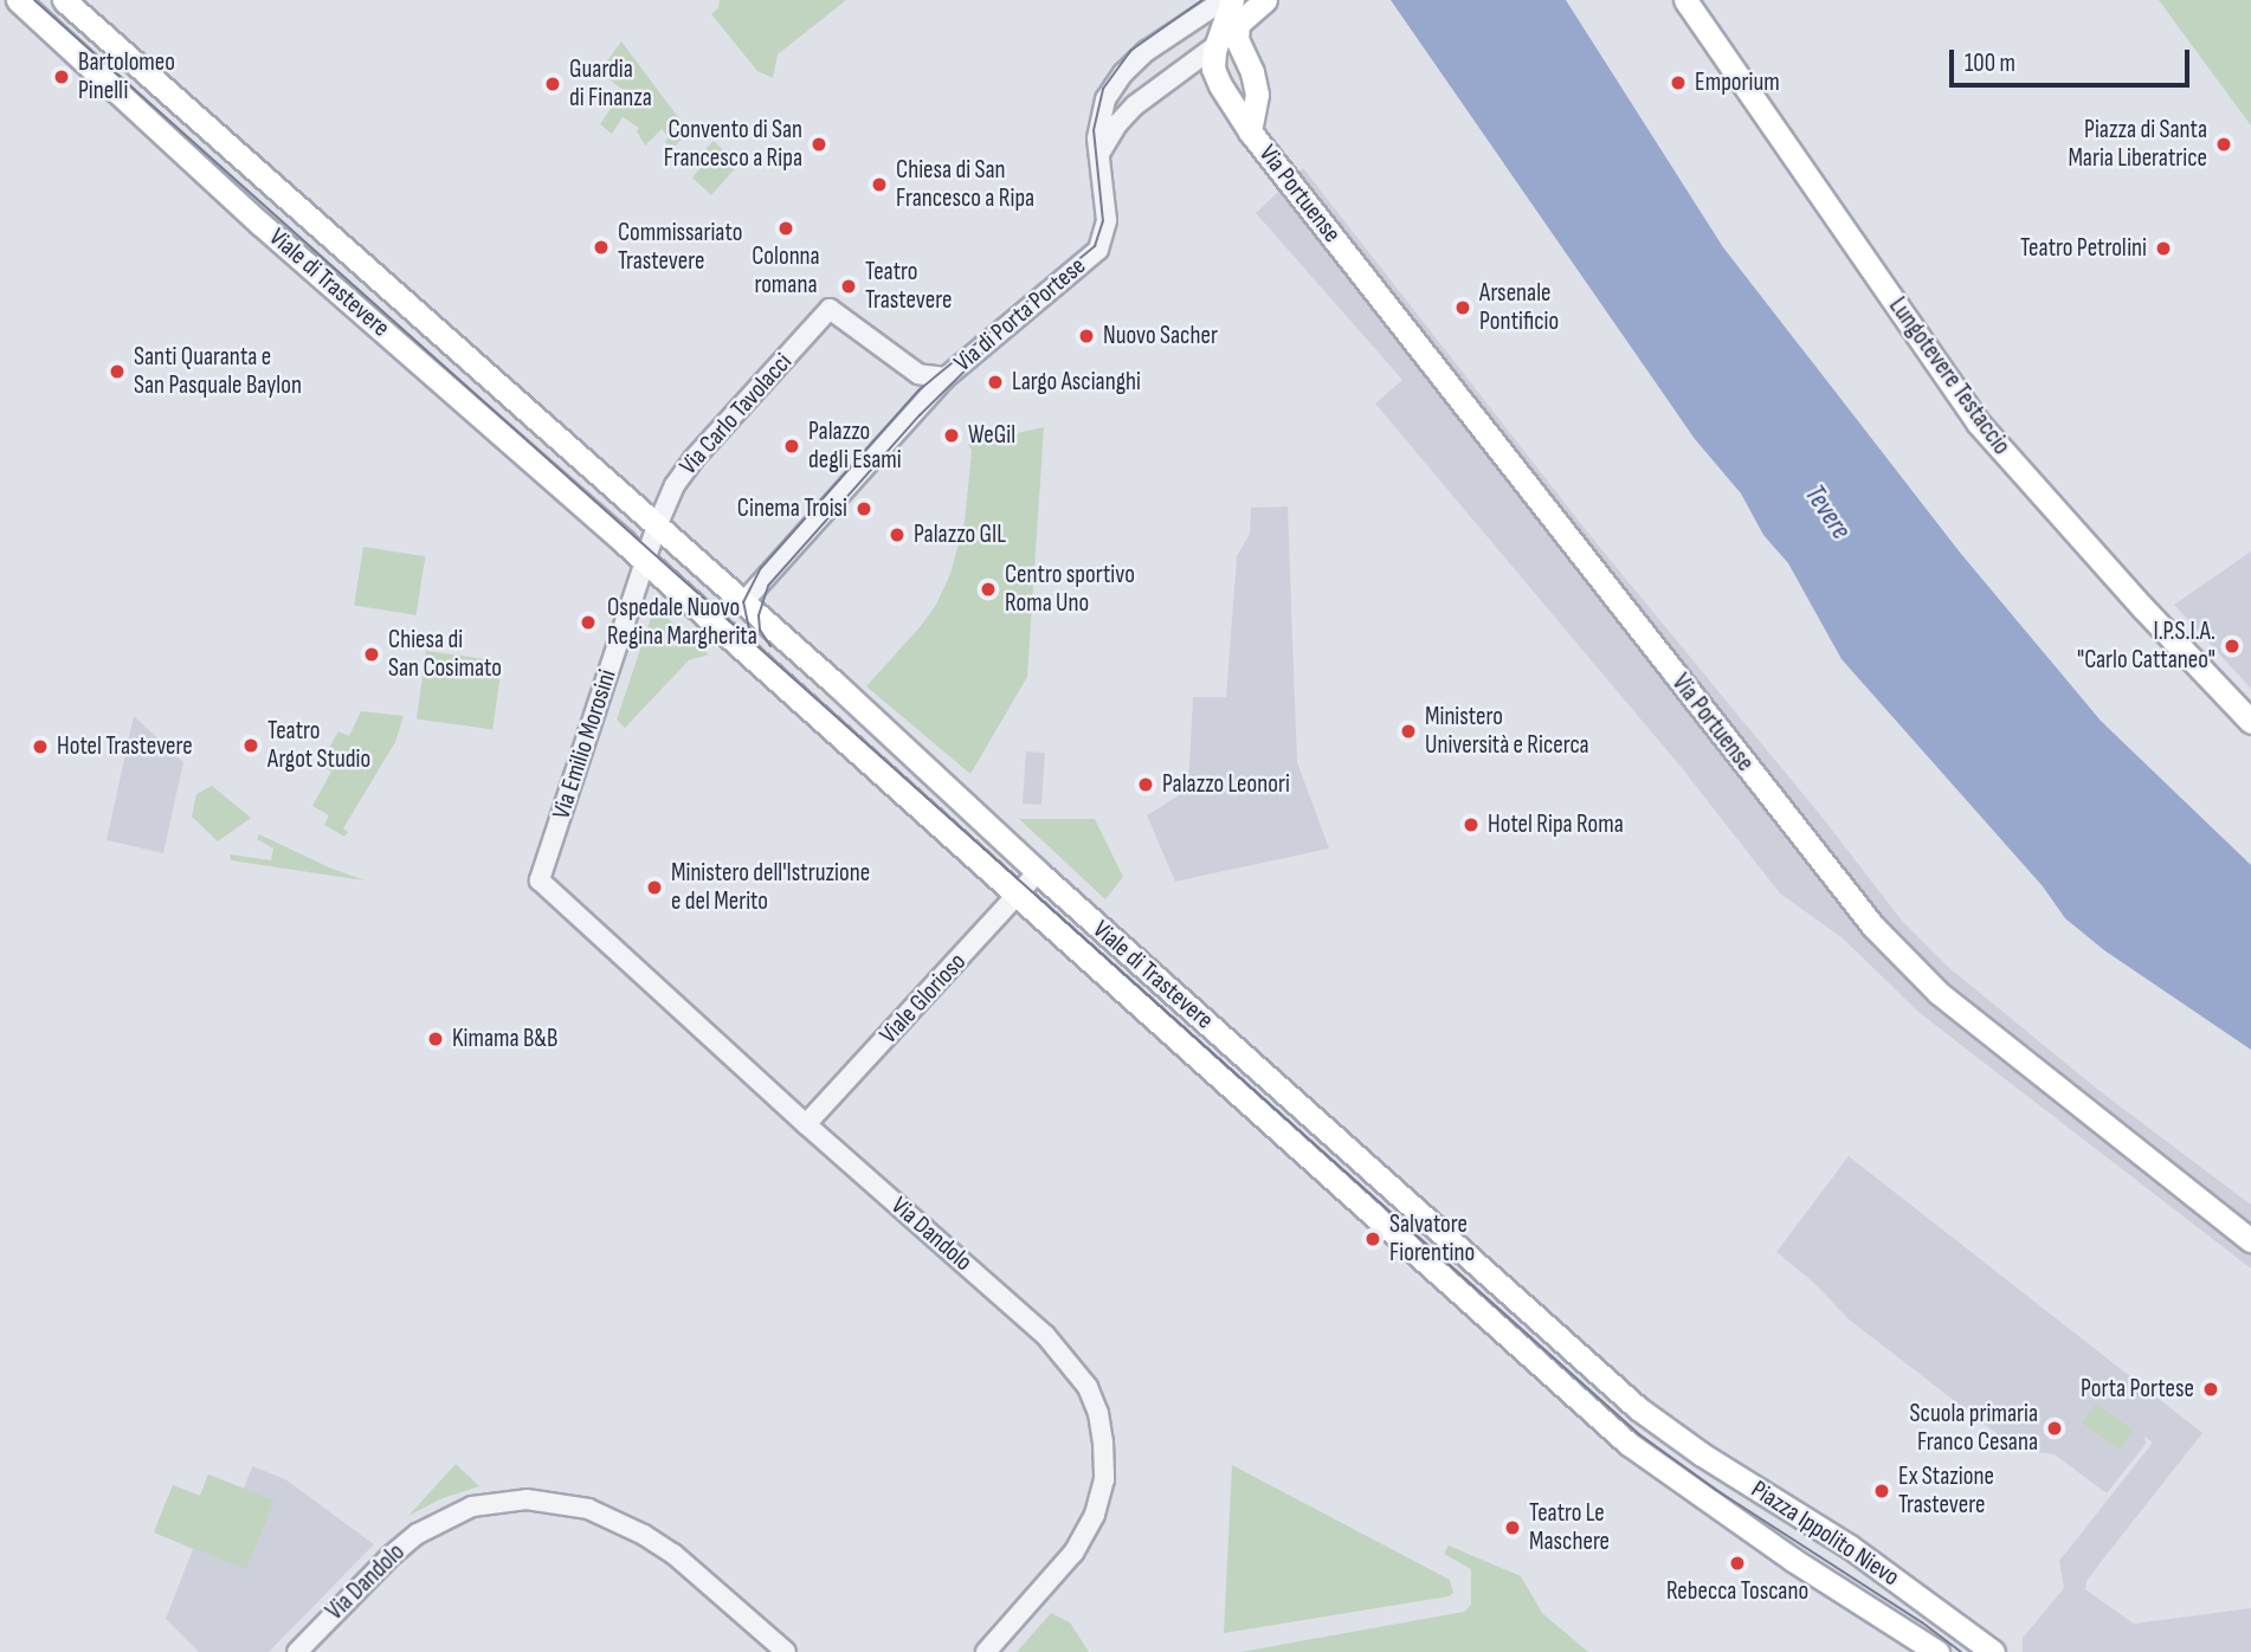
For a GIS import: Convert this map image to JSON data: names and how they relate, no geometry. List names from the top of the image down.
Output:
{
  "streets": {
    "main road": [
      "Via Portuense",
      "Viale di Trastevere",
      "Lungotevere Testaccio",
      "Piazza Ippolito Nievo"
    ],
    "street": [
      "Via di Porta Portese",
      "Via Carlo Tavolacci",
      "Via Emilio Morosini",
      "Viale Glorioso",
      "Via Dandolo"
    ]
  },
  "crossings": [
    ["Viale di Trastevere", "Via di Porta Portese"],
    ["Viale di Trastevere", "Via Carlo Tavolacci"],
    ["Viale di Trastevere", "Via Emilio Morosini"],
    ["Viale di Trastevere", "Viale Glorioso"],
    ["Viale di Trastevere", "Piazza Ippolito Nievo"],
    ["Via di Porta Portese", "Via Carlo Tavolacci"],
    ["Via Emilio Morosini", "Via Dandolo"],
    ["Viale Glorioso", "Via Dandolo"]
  ],
  "water": ["Tevere"],
  "places": [
    "Bartolomeo Pinelli",
    "Emporium",
    "Guardia di Finanza",
    "Convento di San Francesco a Ripa",
    "Piazza di Santa Maria Liberatrice",
    "Chiesa di San Francesco a Ripa",
    "Colonna romana",
    "Commissariato Trastevere",
    "Teatro Petrolini",
    "Teatro Trastevere",
    "Arsenale Pontificio",
    "Nuovo Sacher",
    "Santi Quaranta e San Pasquale Baylon",
    "Largo Ascianghi",
    "WeGil",
    "Palazzo degli Esami",
    "Cinema Troisi",
    "Palazzo GIL",
    "Centro sportivo Roma Uno",
    "Ospedale Nuovo Regina Margherita",
    "I.P.S.I.A. \"Carlo Cattaneo\"",
    "Chiesa di San Cosimato",
    "Ministero Università e Ricerca",
    "Teatro Argot Studio",
    "Hotel Trastevere",
    "Palazzo Leonori",
    "Hotel Ripa Roma",
    "Ministero dell'Istruzione e del Merito",
    "Kimama B&B",
    "Salvatore Fiorentino",
    "Porta Portese",
    "Scuola primaria Franco Cesana",
    "Ex Stazione Trastevere",
    "Teatro Le Maschere",
    "Rebecca Toscano"
  ],
  "scale_bar": "100 m"
}
